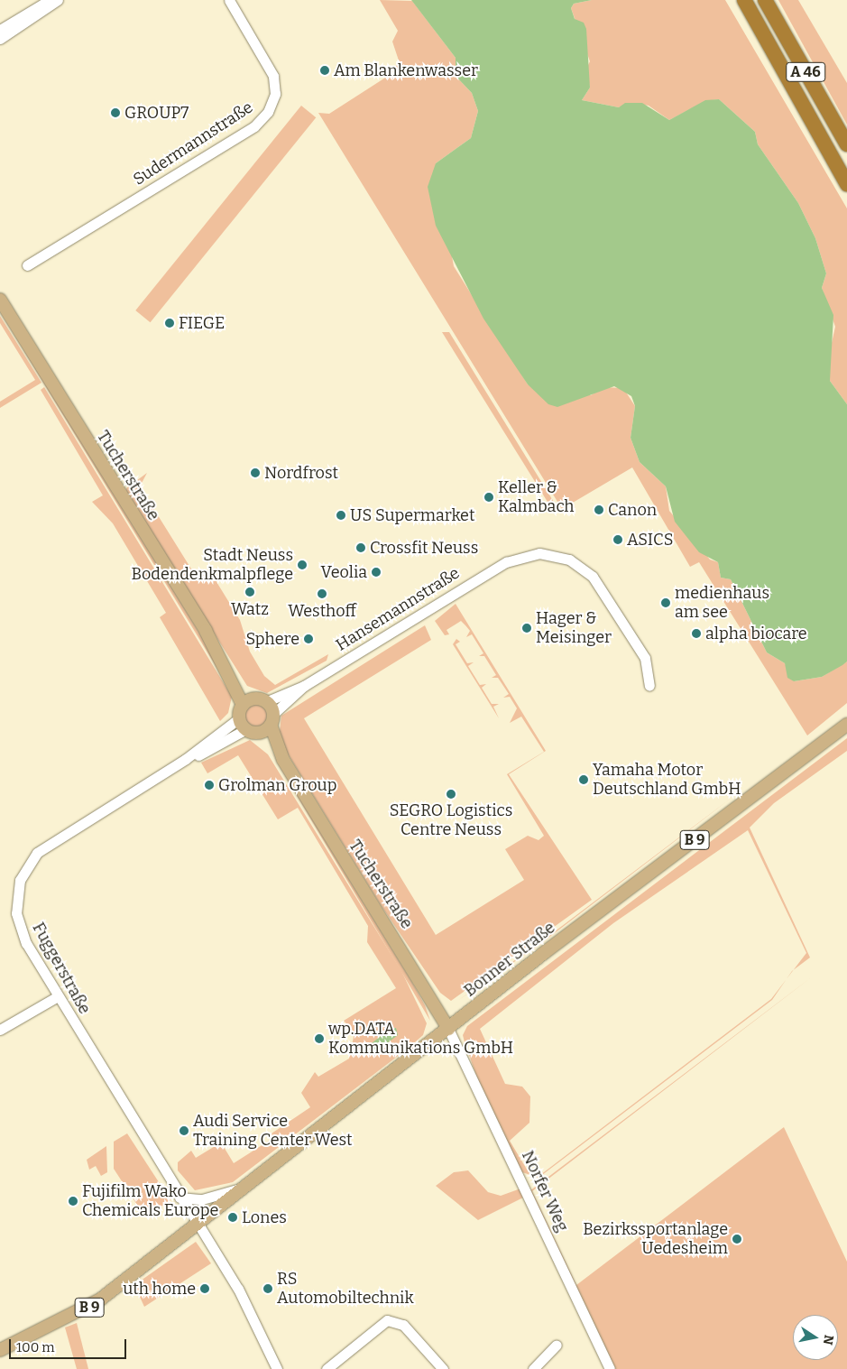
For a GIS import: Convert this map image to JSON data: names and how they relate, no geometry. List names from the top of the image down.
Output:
{
  "streets": {
    "highway": ["A 46"],
    "main road": ["Tucherstraße", "B 9", "Bonner Straße"],
    "street": [
      "Sudermannstraße",
      "Hansemannstraße",
      "Fuggerstraße",
      "Norfer Weg"
    ]
  },
  "crossings": [
    ["Tucherstraße", "Hansemannstraße"],
    ["Tucherstraße", "Bonner Straße"],
    ["Tucherstraße", "Norfer Weg"],
    ["B 9", "Bonner Straße"],
    ["B 9", "Fuggerstraße"],
    ["Bonner Straße", "Fuggerstraße"],
    ["Bonner Straße", "Norfer Weg"]
  ],
  "places": [
    "Am Blankenwasser",
    "GROUP7",
    "FIEGE",
    "Nordfrost",
    "Keller & Kalmbach",
    "Canon",
    "US Supermarket",
    "ASICS",
    "Crossfit Neuss",
    "Stadt Neuss Bodendenkmalpflege",
    "Veolia",
    "Watz",
    "Westhoff",
    "medienhaus am see",
    "Hager & Meisinger",
    "alpha biocare",
    "Sphere",
    "Yamaha Motor Deutschland GmbH",
    "Grolman Group",
    "SEGRO Logistics Centre Neuss",
    "wp.DATA Kommunikations GmbH",
    "Audi Service Training Center West",
    "Fujifilm Wako Chemicals Europe",
    "Lones",
    "Bezirkssportanlage Uedesheim",
    "uth home",
    "RS Automobiltechnik"
  ],
  "scale_bar": "100 m",
  "north": "right"
}
